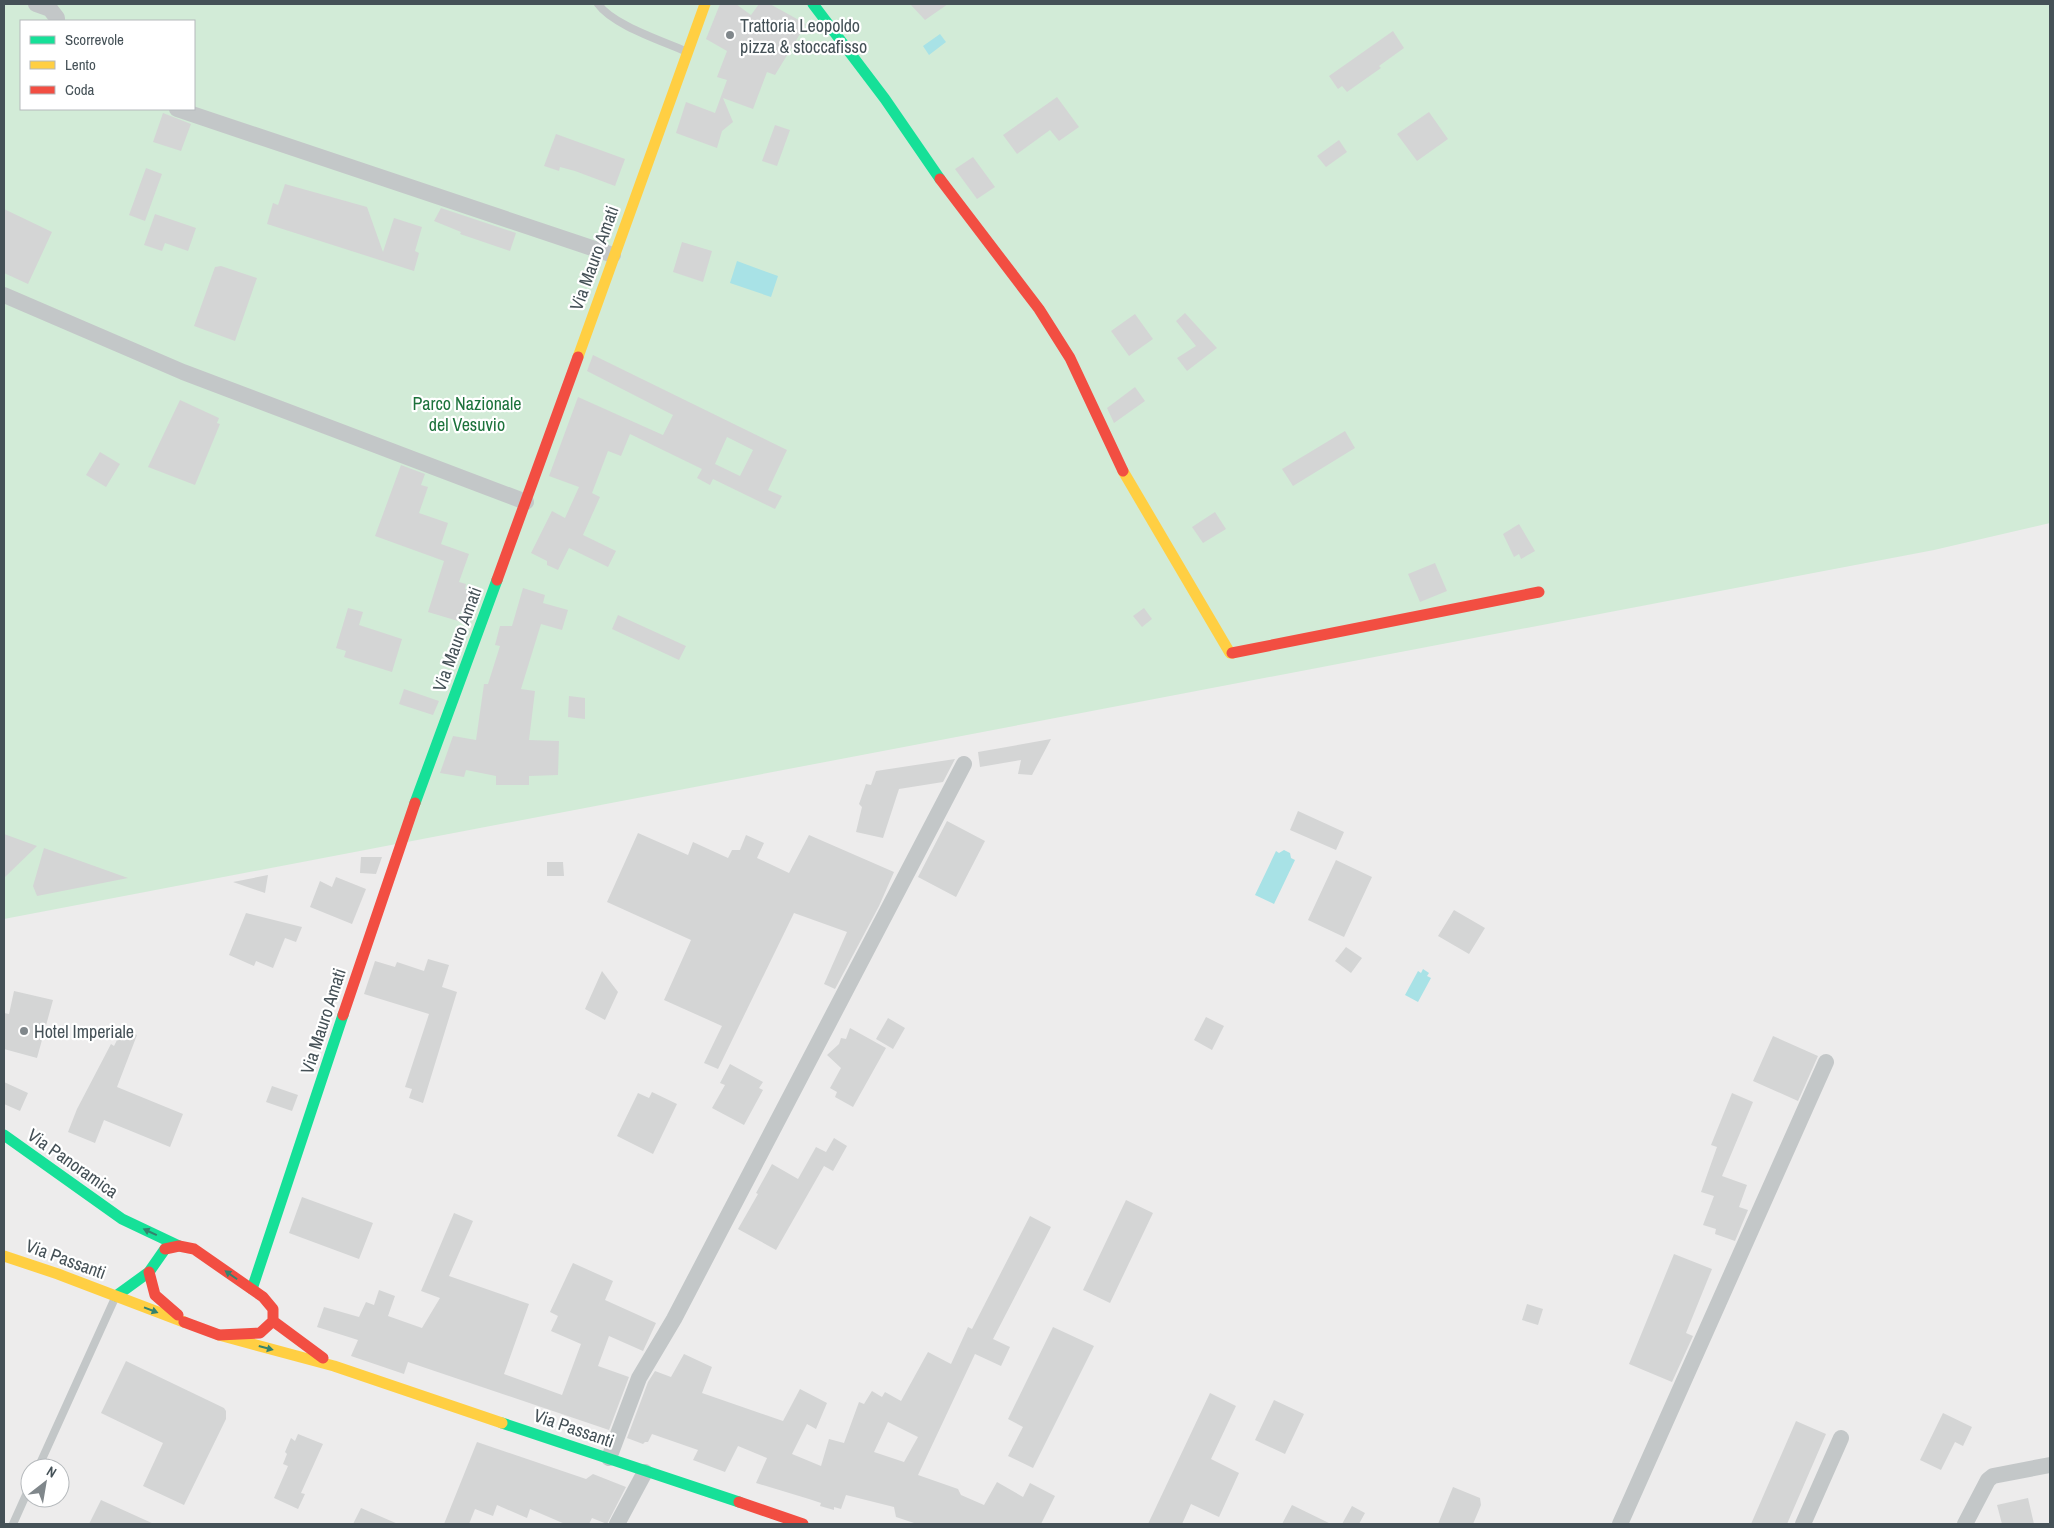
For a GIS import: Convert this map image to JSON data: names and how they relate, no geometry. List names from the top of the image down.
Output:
{
  "streets": {
    "street": ["Via Mauro Amati", "Via Panoramica", "Via Passanti"]
  },
  "crossings": [
    ["Via Panoramica", "Via Passanti"]
  ],
  "parks": ["Parco Nazionale del Vesuvio"],
  "places": ["Trattoria Leopoldo pizza & stoccafisso", "Hotel Imperiale"],
  "legend": ["Scorrevole", "Lento", "Coda"],
  "north": "top right"
}
